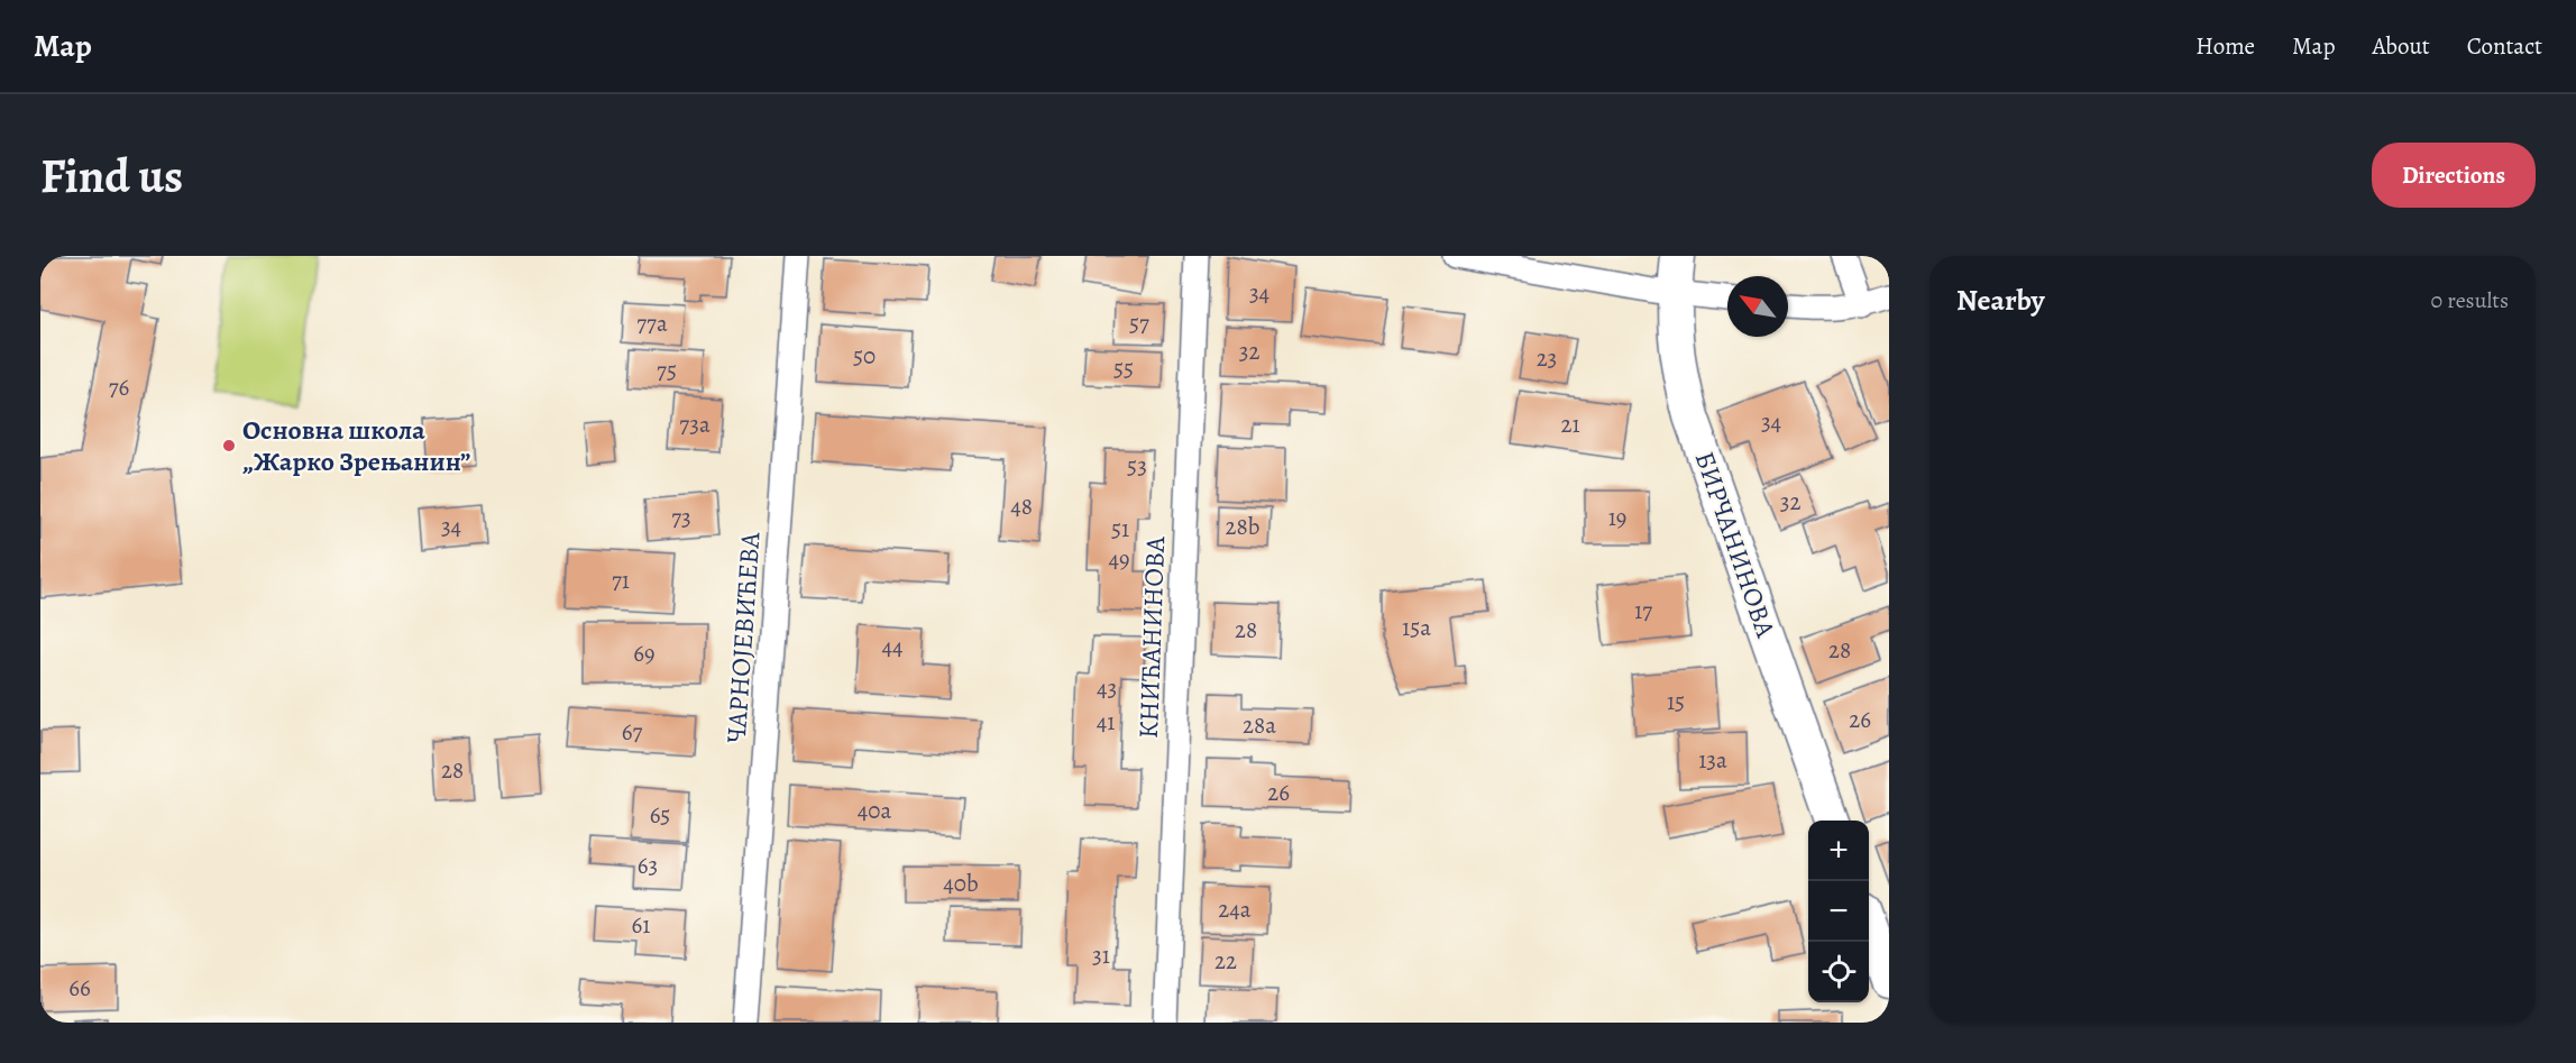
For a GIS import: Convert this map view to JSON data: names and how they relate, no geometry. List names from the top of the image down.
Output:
{
  "streets": {
    "street": ["БИРЧАНИНОВА", "ЧАРНОЈЕВИЋЕВА", "КНИЋАНИНОВА"]
  },
  "places": ["Основна школа „Жарко Зрењанин”"],
  "house_numbers": [
    "34",
    "77a",
    "57",
    "32",
    "50",
    "23",
    "55",
    "75",
    "76",
    "34",
    "73a",
    "21",
    "53",
    "32",
    "48",
    "73",
    "19",
    "34",
    "28b",
    "51",
    "49",
    "71",
    "17",
    "15a",
    "28",
    "44",
    "28",
    "69",
    "43",
    "15",
    "26",
    "41",
    "28a",
    "67",
    "13a",
    "28",
    "26",
    "40a",
    "65",
    "63",
    "40b",
    "24a",
    "61",
    "31",
    "22",
    "66"
  ],
  "north": "top left",
  "page": {
    "header": "Map",
    "nav": [
      "Home",
      "Map",
      "About",
      "Contact"
    ],
    "buttons": "Directions",
    "title": "Find us",
    "heading": ["Nearby", "0 results"],
    "map_buttons": ["+", "−"]
  }
}
